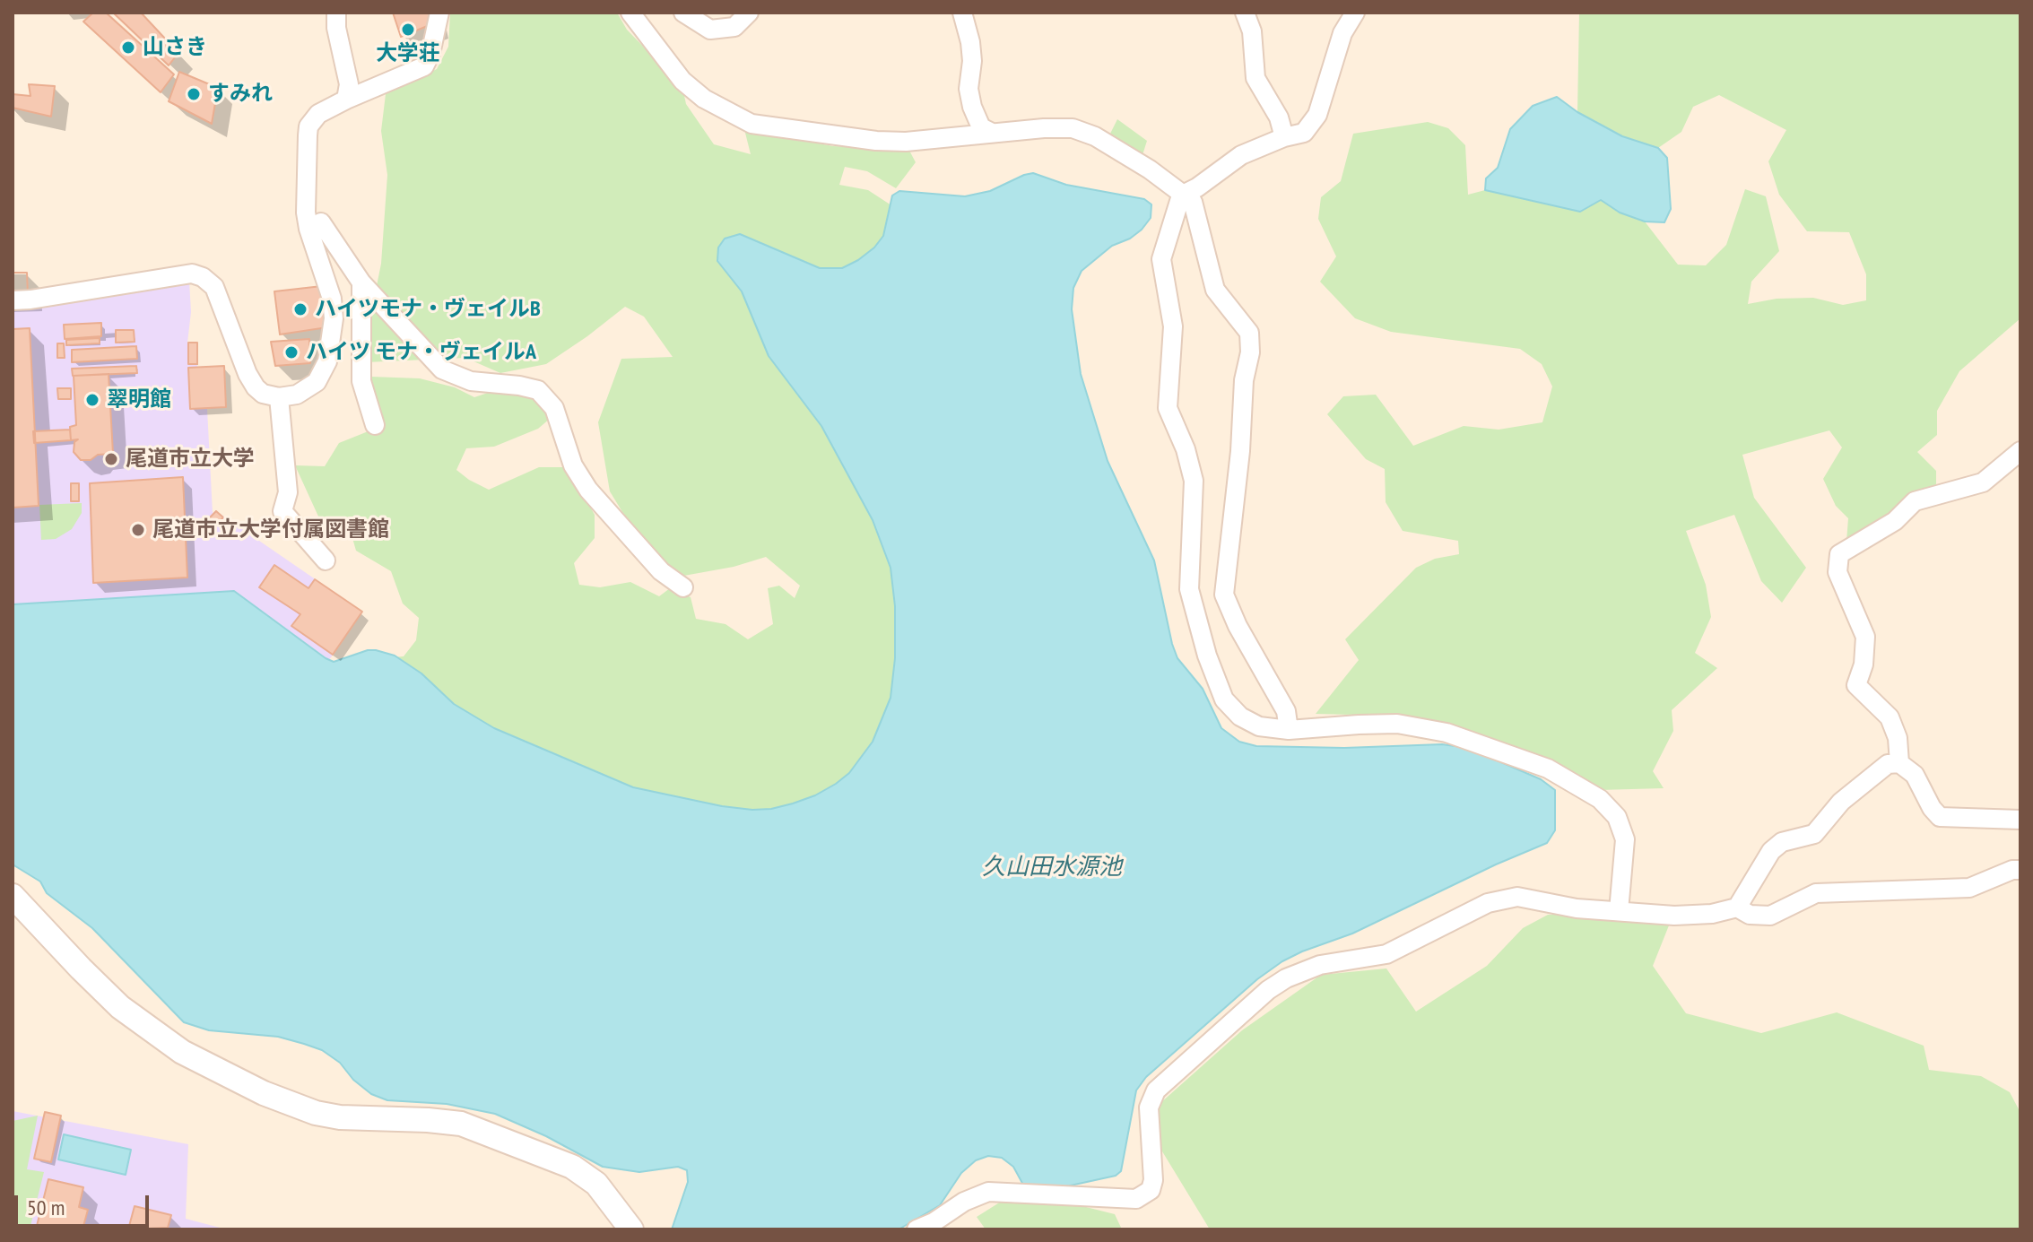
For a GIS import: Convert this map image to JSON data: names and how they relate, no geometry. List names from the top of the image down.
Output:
{
  "water": ["久山田水源池"],
  "places": [
    "大学荘",
    "山さき",
    "すみれ",
    "ハイツモナ・ヴェイルB",
    "ハイツ モナ・ヴェイルA",
    "翠明館",
    "尾道市立大学",
    "尾道市立大学付属図書館"
  ],
  "scale_bar": "50 m"
}
